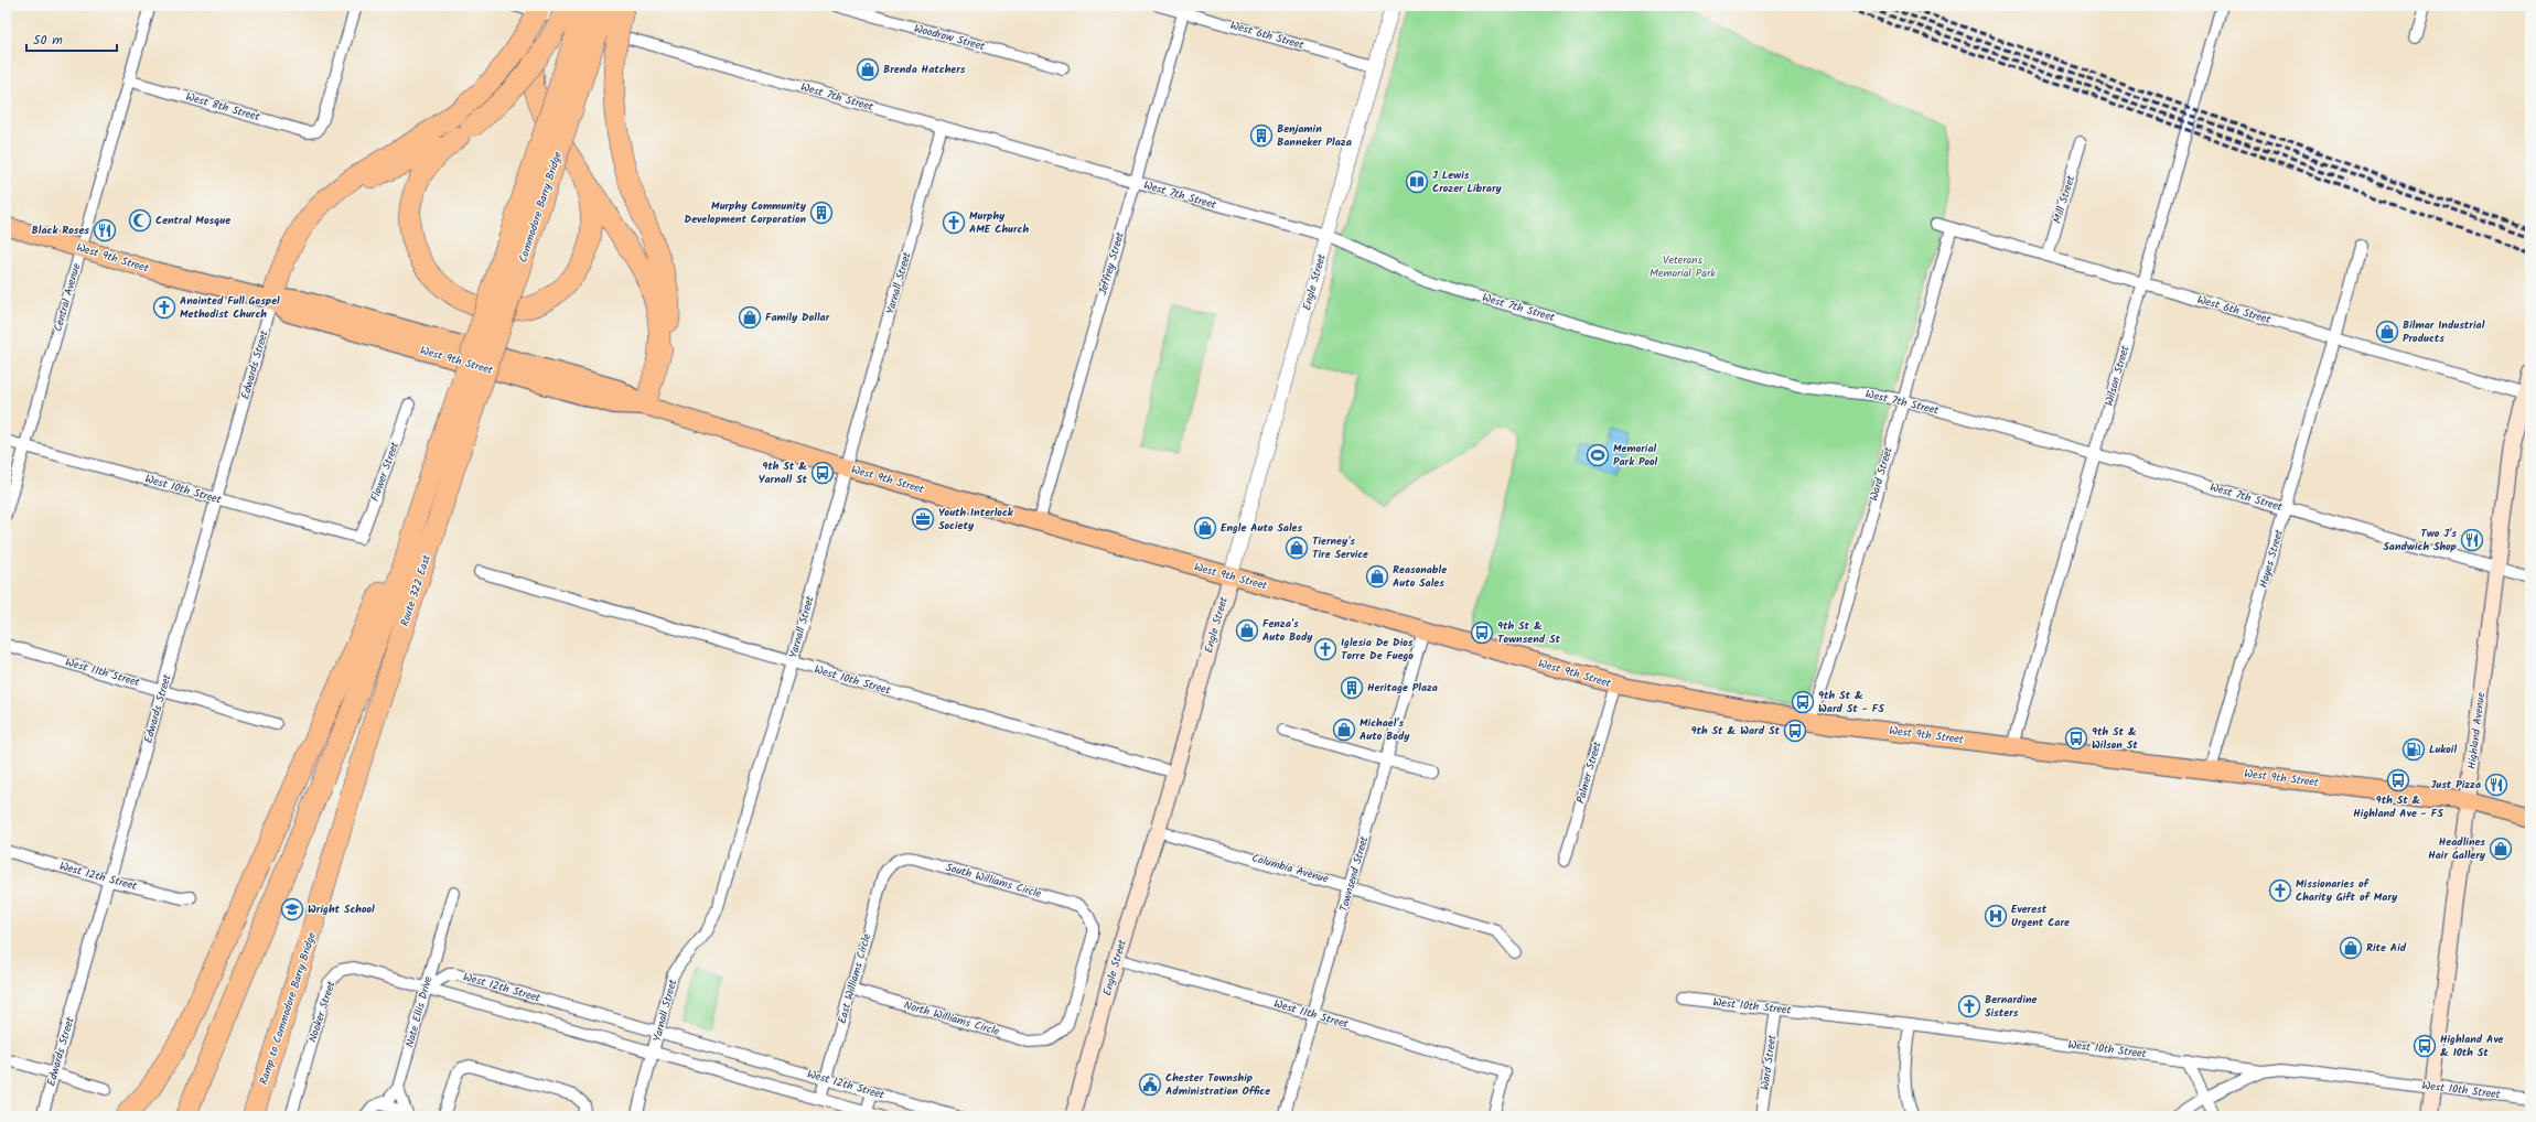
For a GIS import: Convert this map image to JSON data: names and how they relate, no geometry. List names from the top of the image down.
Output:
{
  "streets": {
    "highway": ["Commodore Barry Bridge", "Route 322 East", "Ramp to Commodore Barry Bridge"],
    "main road": ["West 9th Street", "Engle Street", "Highland Avenue"],
    "street": [
      "West 6th Street",
      "Woodrow Street",
      "West 7th Street",
      "West 8th Street",
      "Mill Street",
      "Jeffrey Street",
      "Yarnall Street",
      "Central Avenue",
      "Edwards Street",
      "Wilson Street",
      "Flower Street",
      "Ward Street",
      "West 10th Street",
      "Hayes Street",
      "West 11th Street",
      "Palmer Street",
      "Columbia Avenue",
      "Townsend Street",
      "West 12th Street",
      "South Williams Circle",
      "East Williams Circle",
      "Nooker Street",
      "Nate Ellis Drive",
      "North Williams Circle"
    ]
  },
  "crossings": [
    ["West 6th Street", "Mill Street"],
    ["West 6th Street", "Jeffrey Street"],
    ["West 6th Street", "Engle Street"],
    ["West 6th Street", "Wilson Street"],
    ["West 6th Street", "Ward Street"],
    ["West 6th Street", "Hayes Street"],
    ["West 6th Street", "Highland Avenue"],
    ["West 7th Street", "Jeffrey Street"],
    ["West 7th Street", "Engle Street"],
    ["West 7th Street", "Yarnall Street"],
    ["West 7th Street", "Wilson Street"],
    ["West 7th Street", "Ward Street"],
    ["West 7th Street", "Hayes Street"],
    ["West 7th Street", "Highland Avenue"],
    ["West 8th Street", "Central Avenue"],
    ["Commodore Barry Bridge", "Route 322 East"],
    ["West 9th Street", "Jeffrey Street"],
    ["West 9th Street", "Engle Street"],
    ["West 9th Street", "Yarnall Street"],
    ["West 9th Street", "Central Avenue"],
    ["West 9th Street", "Edwards Street"],
    ["West 9th Street", "Wilson Street"],
    ["West 9th Street", "Ward Street"],
    ["West 9th Street", "Hayes Street"],
    ["West 9th Street", "Highland Avenue"],
    ["West 9th Street", "Palmer Street"],
    ["West 9th Street", "Townsend Street"],
    ["Engle Street", "West 10th Street"],
    ["Engle Street", "West 11th Street"],
    ["Engle Street", "Columbia Avenue"],
    ["Yarnall Street", "West 10th Street"],
    ["Yarnall Street", "West 12th Street"],
    ["Central Avenue", "West 10th Street"],
    ["Edwards Street", "West 10th Street"],
    ["Edwards Street", "West 11th Street"],
    ["Edwards Street", "West 12th Street"],
    ["Flower Street", "West 10th Street"],
    ["Ward Street", "West 10th Street"],
    ["West 10th Street", "Highland Avenue"],
    ["Route 322 East", "Ramp to Commodore Barry Bridge"],
    ["West 11th Street", "Townsend Street"],
    ["Columbia Avenue", "Townsend Street"],
    ["West 12th Street", "East Williams Circle"],
    ["West 12th Street", "Nooker Street"],
    ["West 12th Street", "Nate Ellis Drive"],
    ["South Williams Circle", "East Williams Circle"],
    ["South Williams Circle", "North Williams Circle"],
    ["East Williams Circle", "North Williams Circle"],
    ["Nooker Street", "Nate Ellis Drive"]
  ],
  "parks": ["Veterans Memorial Park"],
  "places": {
    "shop": [
      "Brenda Hatchers",
      "Family Dollar",
      "Bilmar Industrial Products",
      "Engle Auto Sales",
      "Tierney's Tire Service",
      "Reasonable Auto Sales",
      "Fenza's Auto Body",
      "Michael's Auto Body",
      "Headlines Hair Gallery",
      "Rite Aid"
    ],
    "building": ["Benjamin Banneker Plaza", "Murphy Community Development Corporation", "Heritage Plaza"],
    "library": ["J Lewis Crozer Library"],
    "mosque": ["Central Mosque"],
    "church": [
      "Murphy AME Church",
      "Anointed Full Gospel Methodist Church",
      "Iglesia De Dios Torre De Fuego",
      "Missionaries of Charity Gift of Mary",
      "Bernardine Sisters"
    ],
    "restaurant": ["Black Roses", "Two J's Sandwich Shop", "Just Pizza"],
    "sports": ["Memorial Park Pool"],
    "bus stop": [
      "9th St & Yarnall St",
      "9th St & Townsend St",
      "9th St & Ward St - FS",
      "9th St & Ward St",
      "9th St & Wilson St",
      "9th St & Highland Ave - FS",
      "Highland Ave & 10th St"
    ],
    "office": ["Youth Interlock Society"],
    "fuel station": ["Lukoil"],
    "school or university": ["Wright School"],
    "hospital": ["Everest Urgent Care"],
    "public building": ["Chester Township Administration Office"]
  },
  "scale_bar": "50 m"
}
